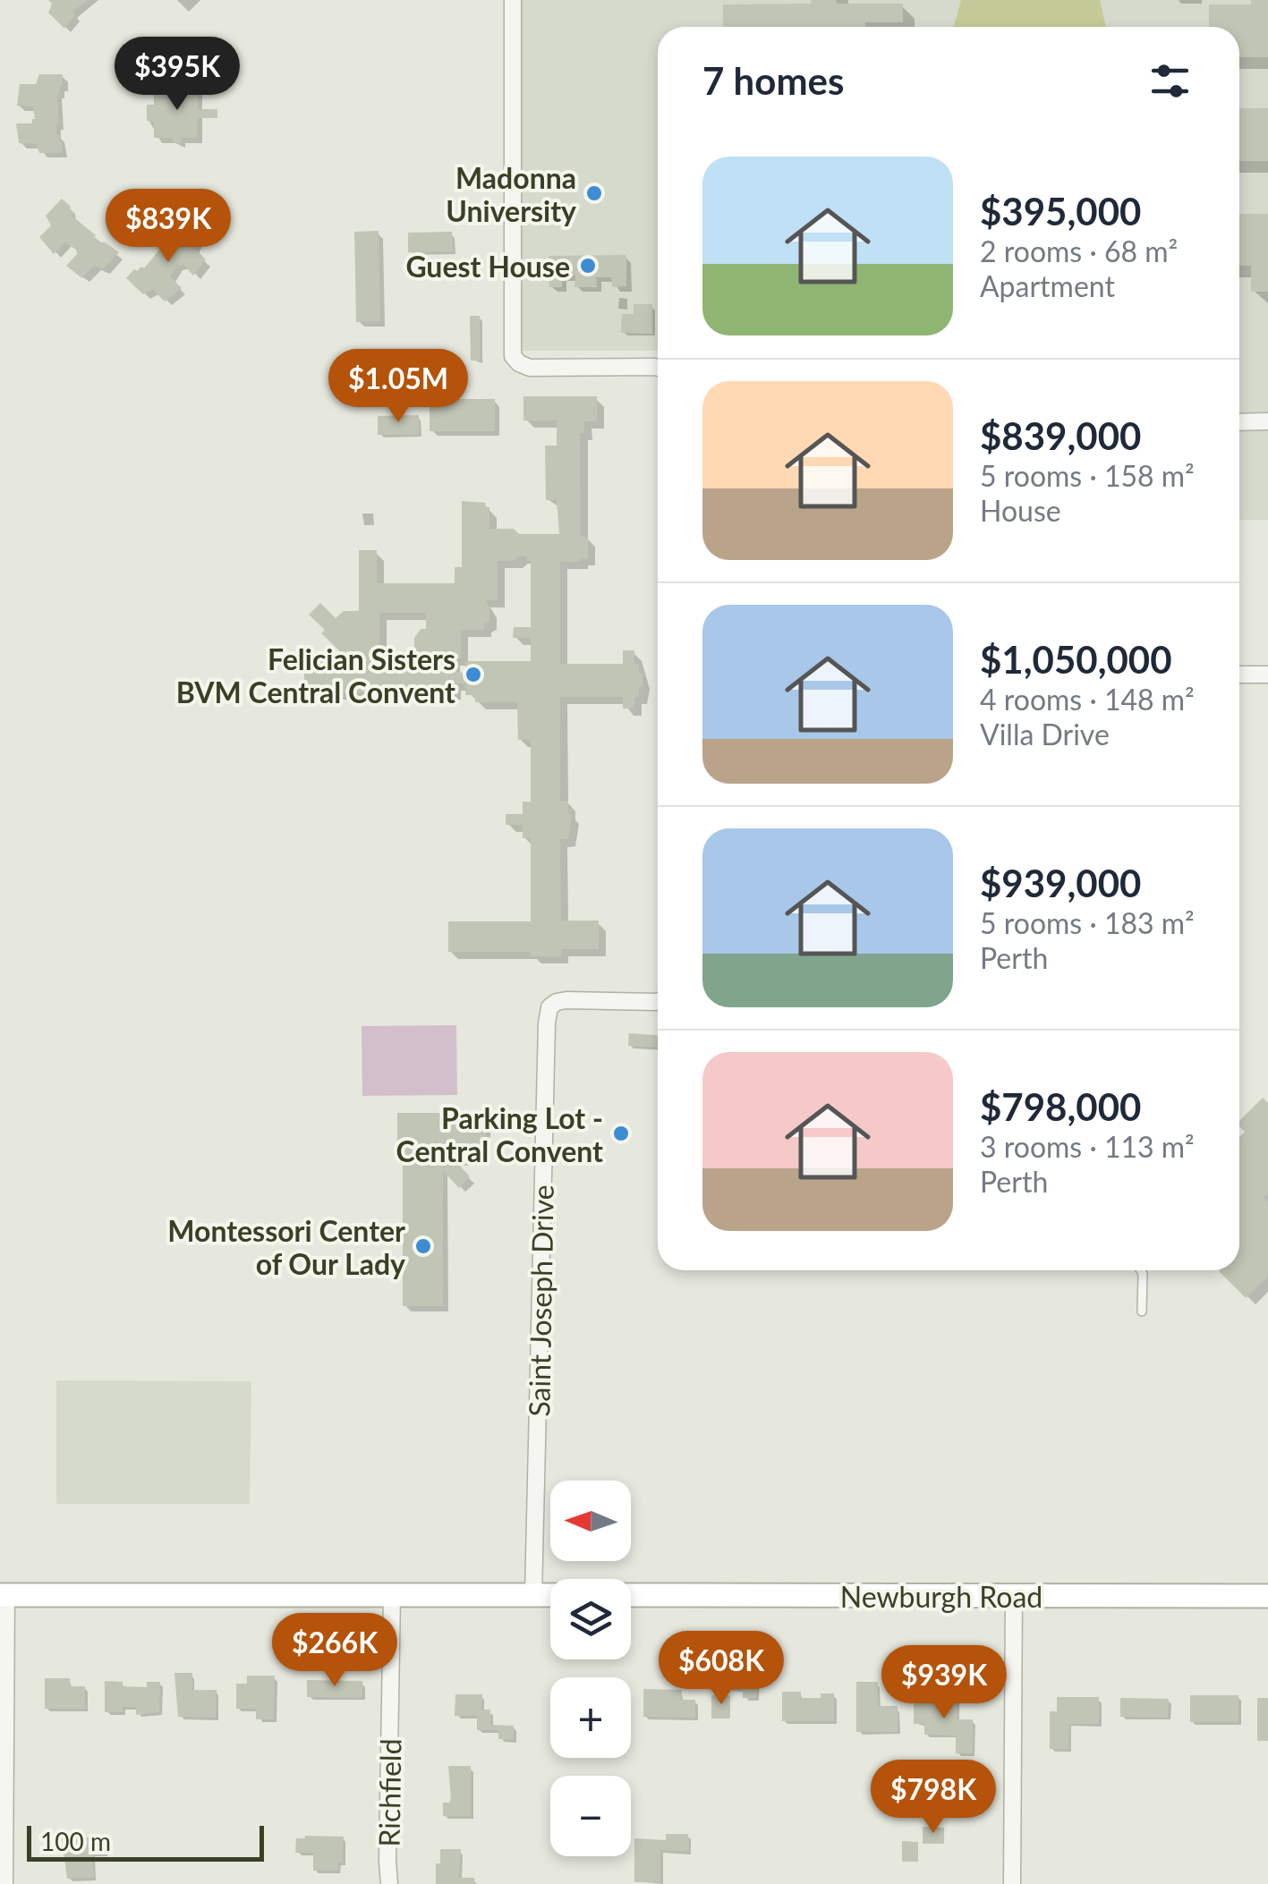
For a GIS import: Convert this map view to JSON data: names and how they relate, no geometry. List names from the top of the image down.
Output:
{
  "streets": {
    "main road": ["Newburgh Road"],
    "street": ["Saint Joseph Drive", "Richfield"]
  },
  "places": [
    "Madonna University",
    "Guest House",
    "Felician Sisters BVM Central Convent",
    "Parking Lot - Central Convent",
    "Montessori Center of Our Lady"
  ],
  "scale_bar": "100 m",
  "north": "left",
  "page": {
    "heading": "7 homes",
    "price": [
      "$395K",
      "$839K",
      "$1.05M",
      "$266K",
      "$608K",
      "$939K",
      "$798K"
    ],
    "list": [
      {
        "name": "$395,000",
        "note": "2 rooms · 68 m² · Apartment"
      },
      {
        "name": "$839,000",
        "note": "5 rooms · 158 m² · House"
      },
      {
        "name": "$1,050,000",
        "note": "4 rooms · 148 m² · Villa Drive"
      },
      {
        "name": "$939,000",
        "note": "5 rooms · 183 m² · Perth"
      },
      {
        "name": "$798,000",
        "note": "3 rooms · 113 m² · Perth"
      }
    ],
    "map_buttons": ["+", "−"],
    "scale": "100 m"
  }
}
